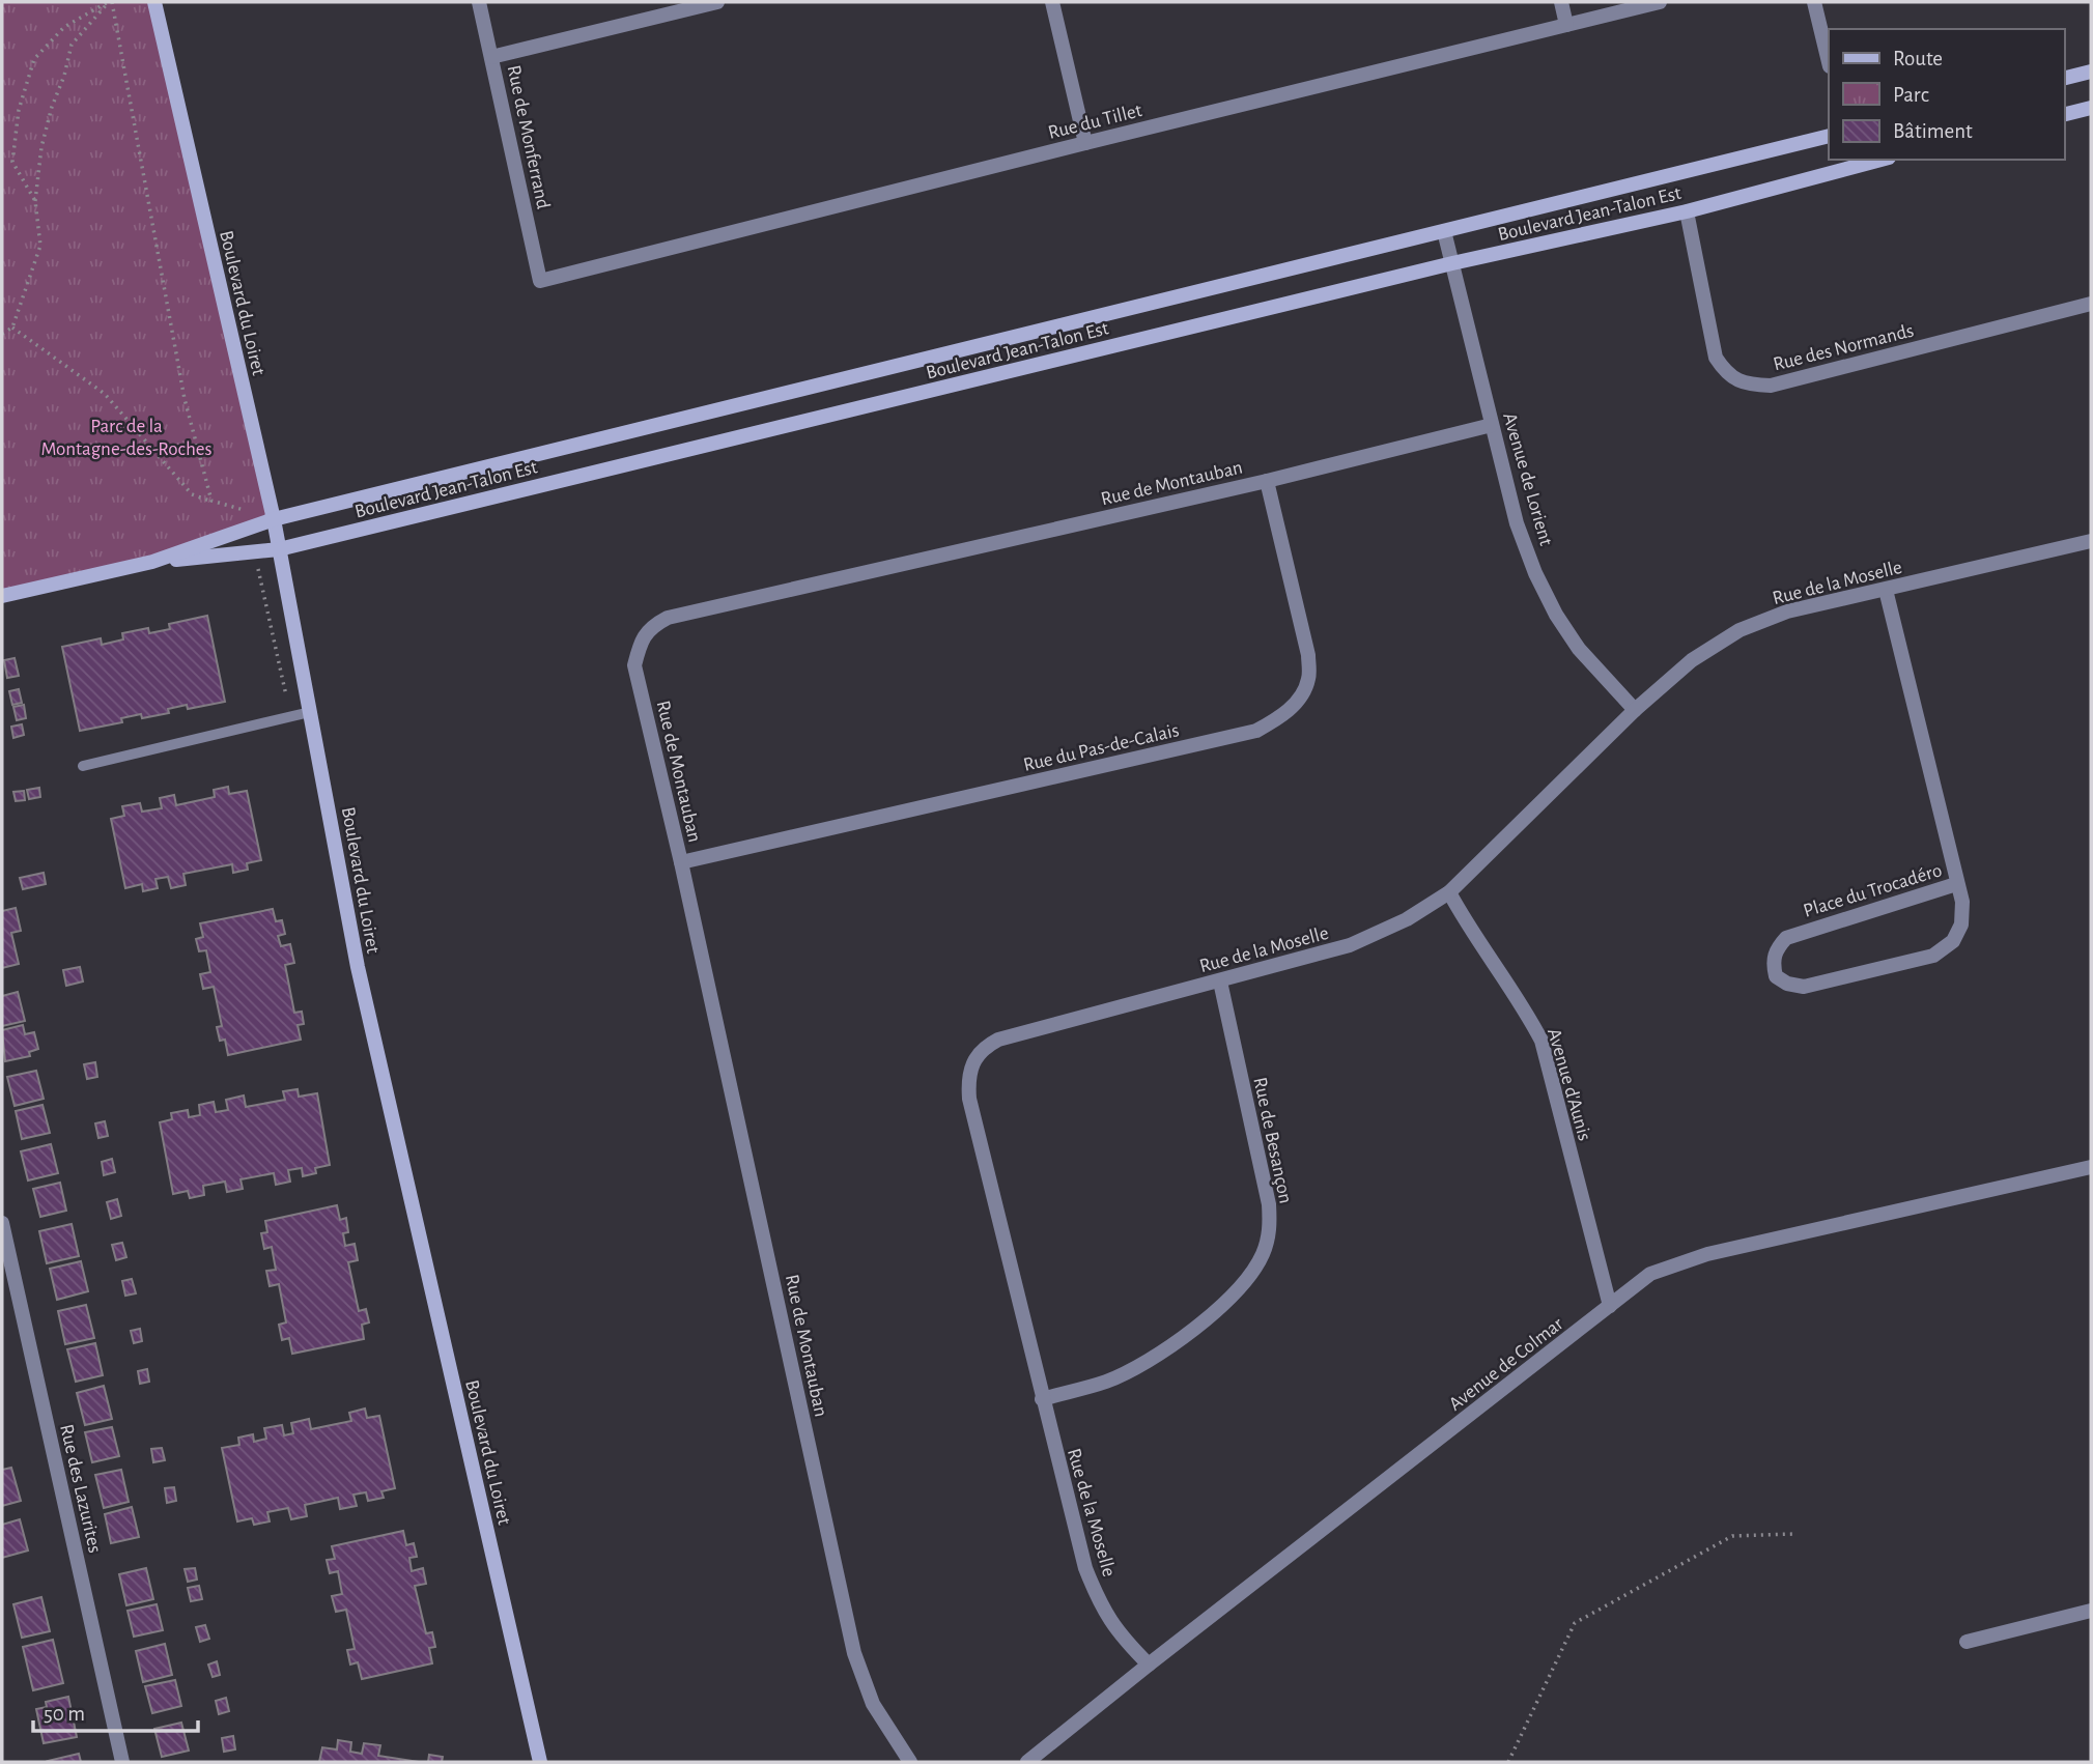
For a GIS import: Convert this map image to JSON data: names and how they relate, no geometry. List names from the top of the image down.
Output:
{
  "streets": {
    "street": [
      "Rue du Tillet",
      "Rue de Monferrand",
      "Boulevard Jean-Talon Est",
      "Boulevard du Loiret",
      "Rue des Normands",
      "Avenue de Lorient",
      "Rue de Montauban",
      "Rue de la Moselle",
      "Rue du Pas-de-Calais",
      "Place du Trocadéro",
      "Avenue d'Aunis",
      "Rue de Besançon",
      "Avenue de Colmar",
      "Rue des Lazurites"
    ]
  },
  "crossings": [
    ["Rue du Tillet", "Rue de Monferrand"],
    ["Boulevard Jean-Talon Est", "Boulevard du Loiret"],
    ["Boulevard Jean-Talon Est", "Rue des Normands"],
    ["Boulevard Jean-Talon Est", "Avenue de Lorient"],
    ["Avenue de Lorient", "Rue de Montauban"],
    ["Avenue de Lorient", "Rue de la Moselle"],
    ["Rue de Montauban", "Rue du Pas-de-Calais"],
    ["Rue de la Moselle", "Place du Trocadéro"],
    ["Rue de la Moselle", "Avenue d'Aunis"],
    ["Rue de la Moselle", "Rue de Besançon"],
    ["Rue de la Moselle", "Avenue de Colmar"],
    ["Avenue d'Aunis", "Avenue de Colmar"]
  ],
  "parks": ["Parc de la Montagne-des-Roches"],
  "legend": ["Route", "Parc", "Bâtiment"],
  "scale_bar": "50 m"
}
